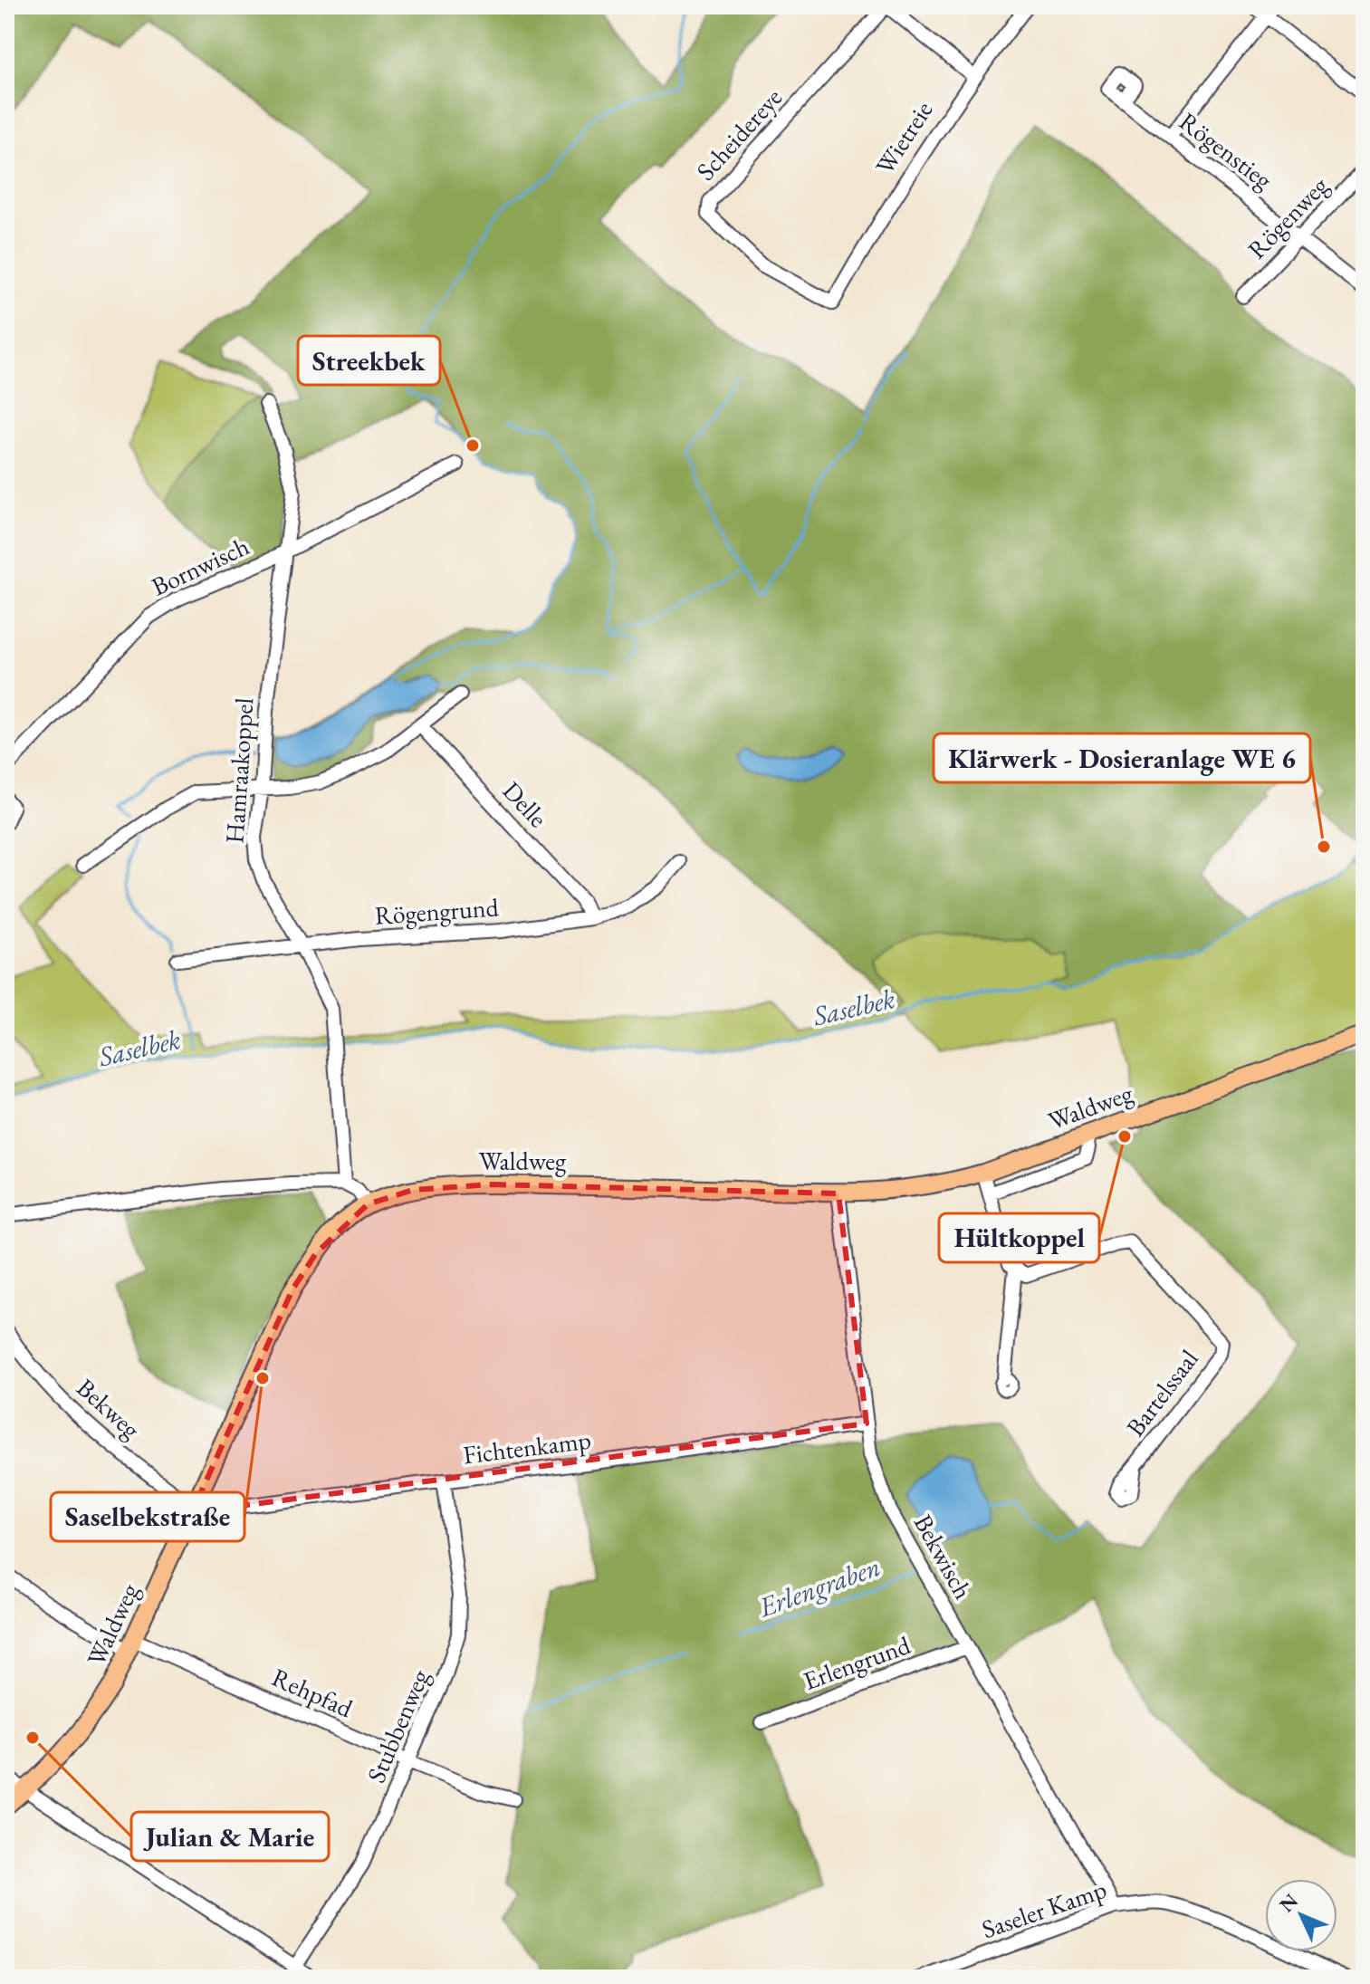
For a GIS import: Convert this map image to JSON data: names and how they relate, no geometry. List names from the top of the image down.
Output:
{
  "streets": {
    "main road": ["Waldweg"],
    "street": [
      "Scheidereye",
      "Wietreie",
      "Rögenstieg",
      "Rögenweg",
      "Bornwisch",
      "Hamraakoppel",
      "Delle",
      "Rögengrund",
      "Bartelssaal",
      "Bekweg",
      "Fichtenkamp",
      "Bekwisch",
      "Erlengrund",
      "Rehpfad",
      "Stubbenweg",
      "Saseler Kamp"
    ]
  },
  "crossings": [
    ["Scheidereye", "Wietreie"],
    ["Rögenstieg", "Rögenweg"],
    ["Bornwisch", "Hamraakoppel"],
    ["Hamraakoppel", "Rögengrund"],
    ["Delle", "Rögengrund"],
    ["Waldweg", "Bekweg"],
    ["Waldweg", "Fichtenkamp"],
    ["Waldweg", "Bekwisch"],
    ["Waldweg", "Rehpfad"],
    ["Bekweg", "Fichtenkamp"],
    ["Fichtenkamp", "Bekwisch"],
    ["Fichtenkamp", "Stubbenweg"],
    ["Bekwisch", "Erlengrund"],
    ["Bekwisch", "Saseler Kamp"],
    ["Rehpfad", "Stubbenweg"]
  ],
  "water": ["Saselbek", "Erlengraben"],
  "places": [
    "Streekbek",
    "Klärwerk - Dosieranlage WE 6",
    "Hültkoppel",
    "Saselbekstraße",
    "Julian & Marie"
  ],
  "north": "top left"
}
